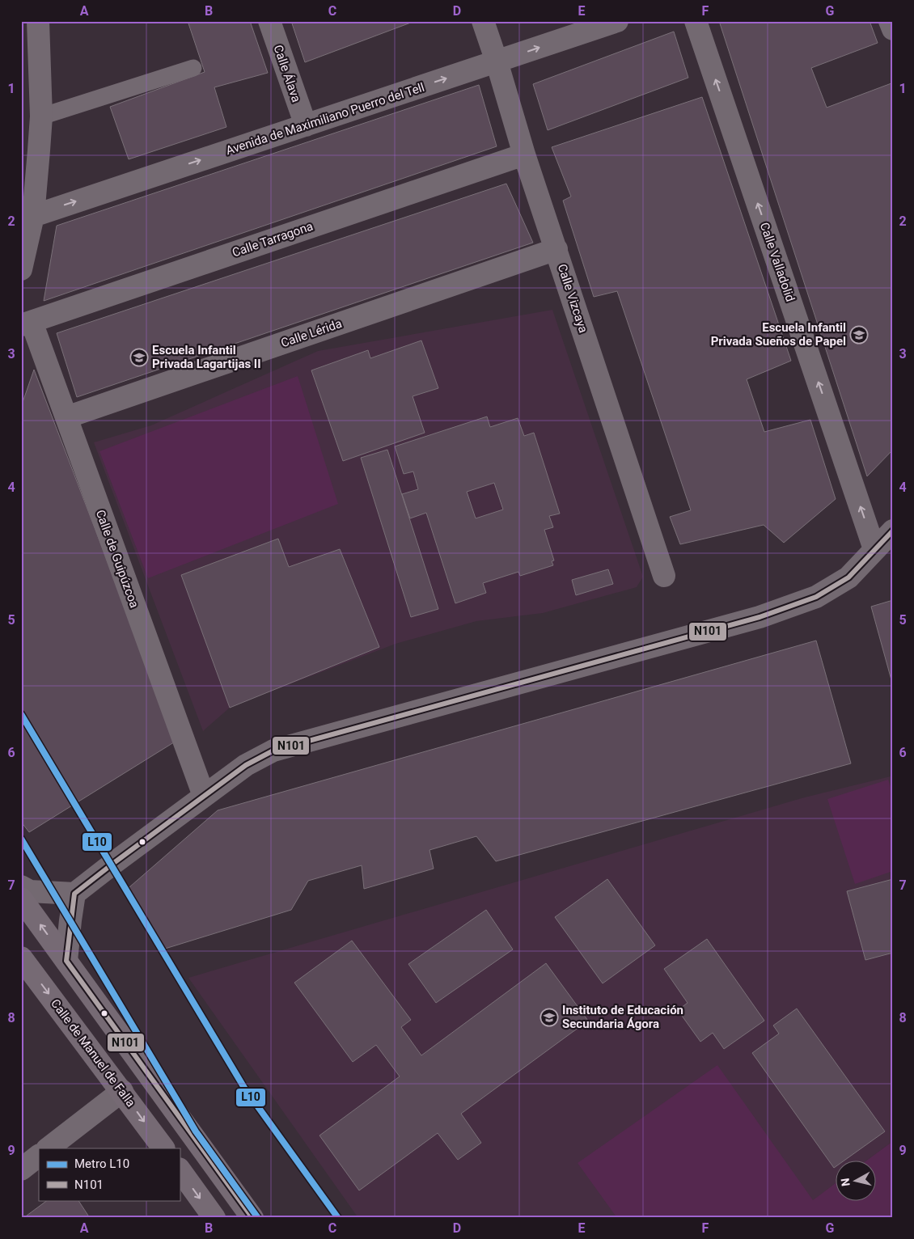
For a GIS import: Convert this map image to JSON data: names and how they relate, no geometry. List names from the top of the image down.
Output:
{
  "streets": {
    "main road": ["Calle de Manuel de Falla"],
    "street": [
      "Calle Álava",
      "Avenida de Maximiliano Puerro del Tell",
      "Calle Tarragona",
      "Calle Valladolid",
      "Calle Vizcaya",
      "Calle Lérida",
      "Calle de Guipúzcoa"
    ]
  },
  "crossings": [
    ["Calle Álava", "Avenida de Maximiliano Puerro del Tell"],
    ["Avenida de Maximiliano Puerro del Tell", "Calle Vizcaya"],
    ["Calle Tarragona", "Calle Vizcaya"],
    ["Calle Tarragona", "Calle de Guipúzcoa"],
    ["Calle Vizcaya", "Calle Lérida"],
    ["Calle Lérida", "Calle de Guipúzcoa"]
  ],
  "one_way": ["Avenida de Maximiliano Puerro del Tell", "Calle Valladolid"],
  "places": {
    "school or university": ["Escuela Infantil Privada Sueños de Papel", "Escuela Infantil Privada Lagartijas II", "Instituto de Educación Secundaria Ágora"]
  },
  "lines": ["transit line N101", "metro line L10"],
  "legend": ["Metro L10", "N101"],
  "north": "left",
  "grid": {
    "columns": [
      "A",
      "B",
      "C",
      "D",
      "E",
      "F",
      "G"
    ],
    "rows": [
      "1",
      "2",
      "3",
      "4",
      "5",
      "6",
      "7",
      "8",
      "9"
    ]
  }
}
